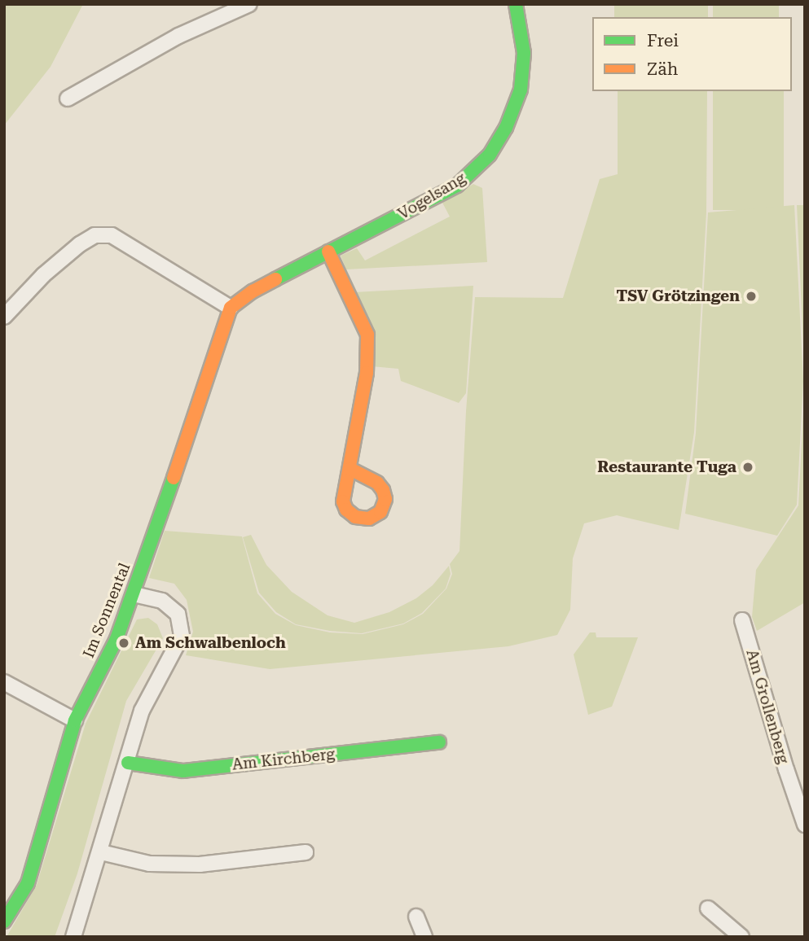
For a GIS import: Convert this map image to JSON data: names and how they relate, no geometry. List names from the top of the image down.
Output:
{
  "streets": {
    "street": [
      "Vogelsang",
      "Im Sonnental",
      "Am Grollenberg",
      "Am Kirchberg"
    ]
  },
  "crossings": [
    ["Vogelsang", "Im Sonnental"]
  ],
  "places": ["TSV Grötzingen", "Restaurante Tuga", "Am Schwalbenloch"],
  "legend": ["Frei", "Zäh"]
}
